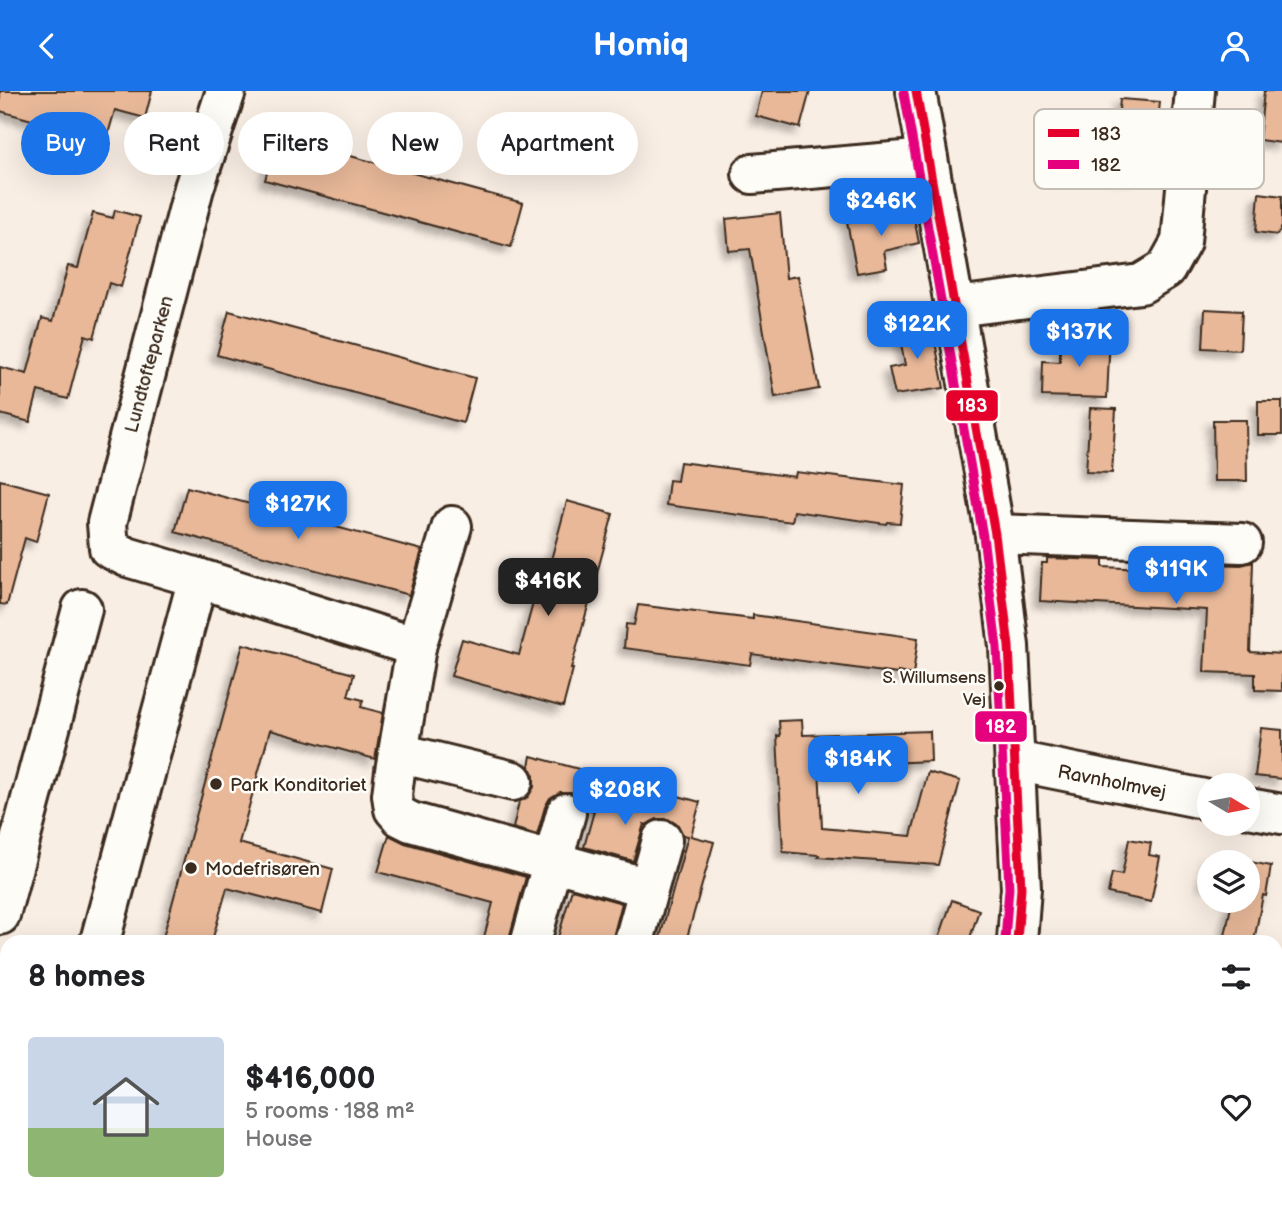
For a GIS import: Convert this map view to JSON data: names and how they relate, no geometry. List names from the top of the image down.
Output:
{
  "streets": {
    "street": ["Lundtofteparken", "Ravnholmvej"]
  },
  "places": ["S. Willumsens Vej", "Park Konditoriet", "Modefrisøren"],
  "lines": ["transit line 183", "transit line 182"],
  "legend": ["183", "182"],
  "north": "right",
  "page": {
    "header": "Homiq",
    "chip": [
      "Buy",
      "Rent",
      "Filters",
      "New",
      "Apartment"
    ],
    "price": [
      "$246K",
      "$122K",
      "$137K",
      "$127K",
      "$119K",
      "$416K",
      "$184K",
      "$208K"
    ],
    "heading": "8 homes",
    "list": [
      {
        "name": "$416,000",
        "note": "5 rooms · 188 m² · House"
      }
    ]
  }
}
